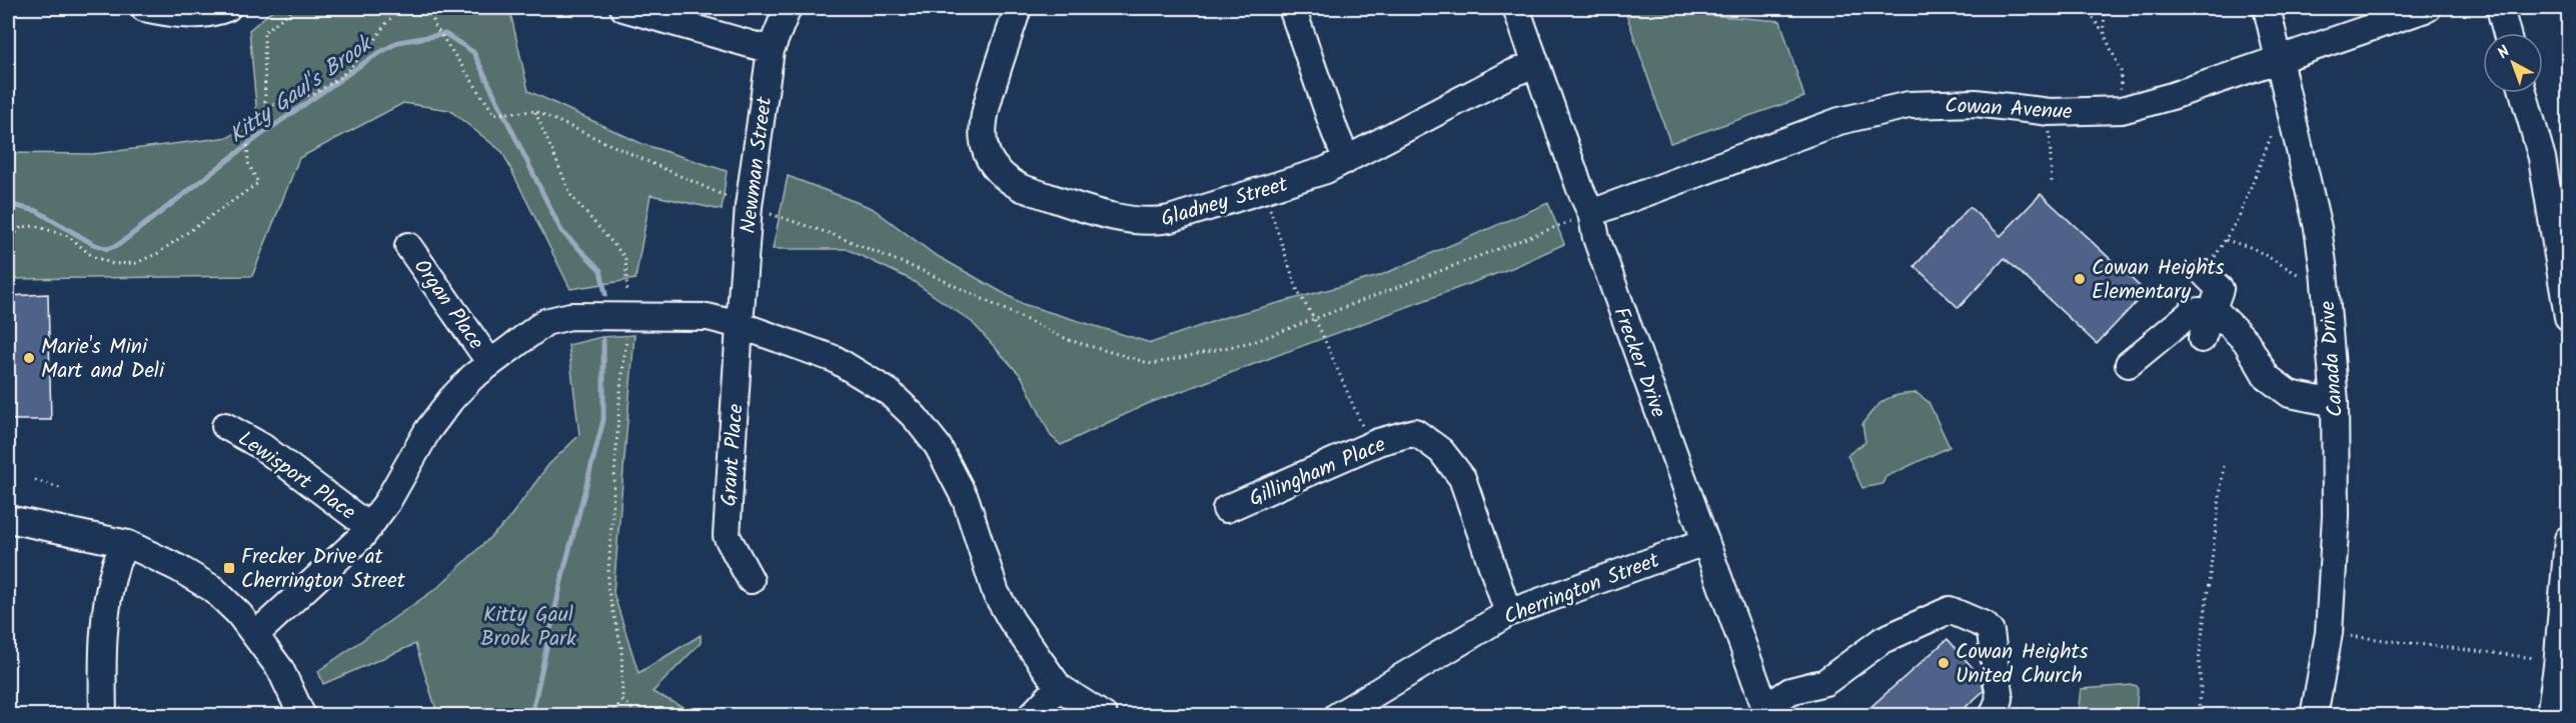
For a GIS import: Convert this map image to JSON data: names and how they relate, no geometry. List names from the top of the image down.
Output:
{
  "streets": {
    "street": [
      "Cowan Avenue",
      "Newman Street",
      "Gladney Street",
      "Organ Place",
      "Canada Drive",
      "Frecker Drive",
      "Grant Place",
      "Gillingham Place",
      "Lewisport Place",
      "Cherrington Street"
    ]
  },
  "crossings": [
    ["Cowan Avenue", "Canada Drive"],
    ["Cowan Avenue", "Frecker Drive"],
    ["Newman Street", "Grant Place"],
    ["Gladney Street", "Frecker Drive"],
    ["Frecker Drive", "Cherrington Street"],
    ["Gillingham Place", "Cherrington Street"]
  ],
  "water": ["Kitty Gaul's Brook"],
  "parks": ["Kitty Gaul Brook Park"],
  "places": {
    "other": ["Cowan Heights Elementary", "Marie's Mini Mart and Deli", "Cowan Heights United Church"],
    "transit": ["Frecker Drive at Cherrington Street"]
  },
  "north": "top left"
}
